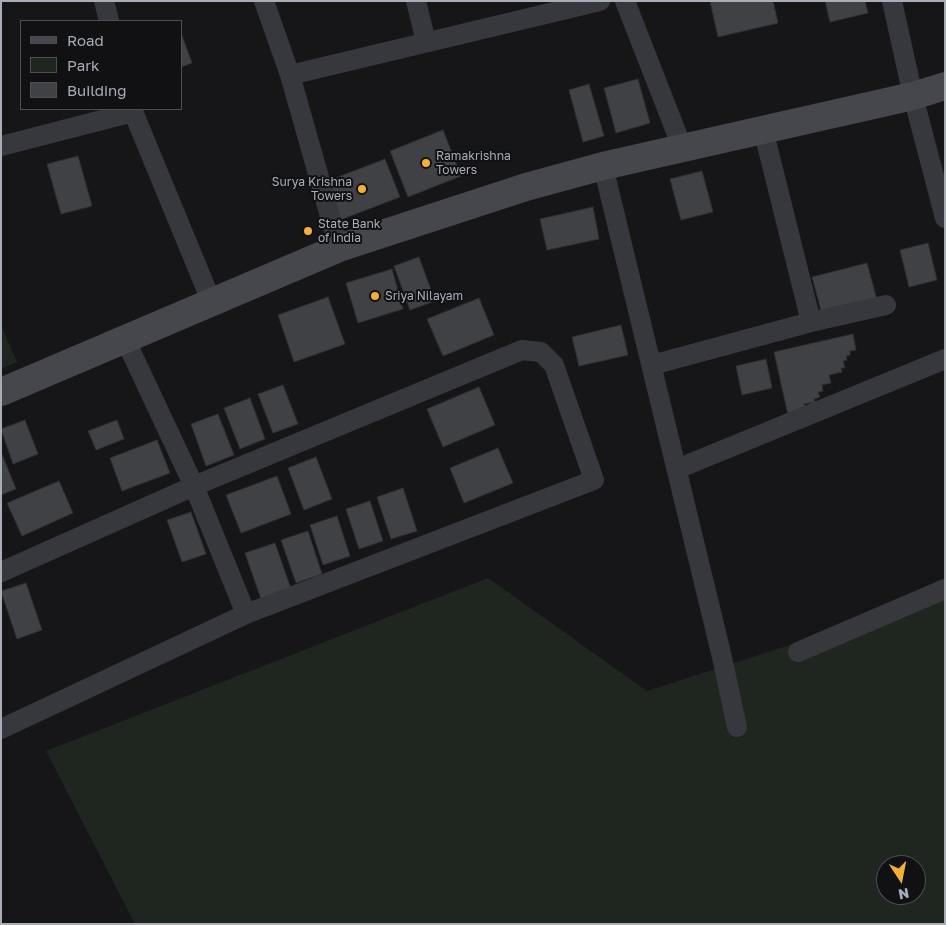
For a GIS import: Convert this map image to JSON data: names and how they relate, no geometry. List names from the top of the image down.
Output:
{
  "places": [
    "Ramakrishna Towers",
    "Surya Krishna Towers",
    "State Bank of India",
    "Sriya Nilayam"
  ],
  "legend": ["Road", "Park", "Building"],
  "north": "bottom"
}
